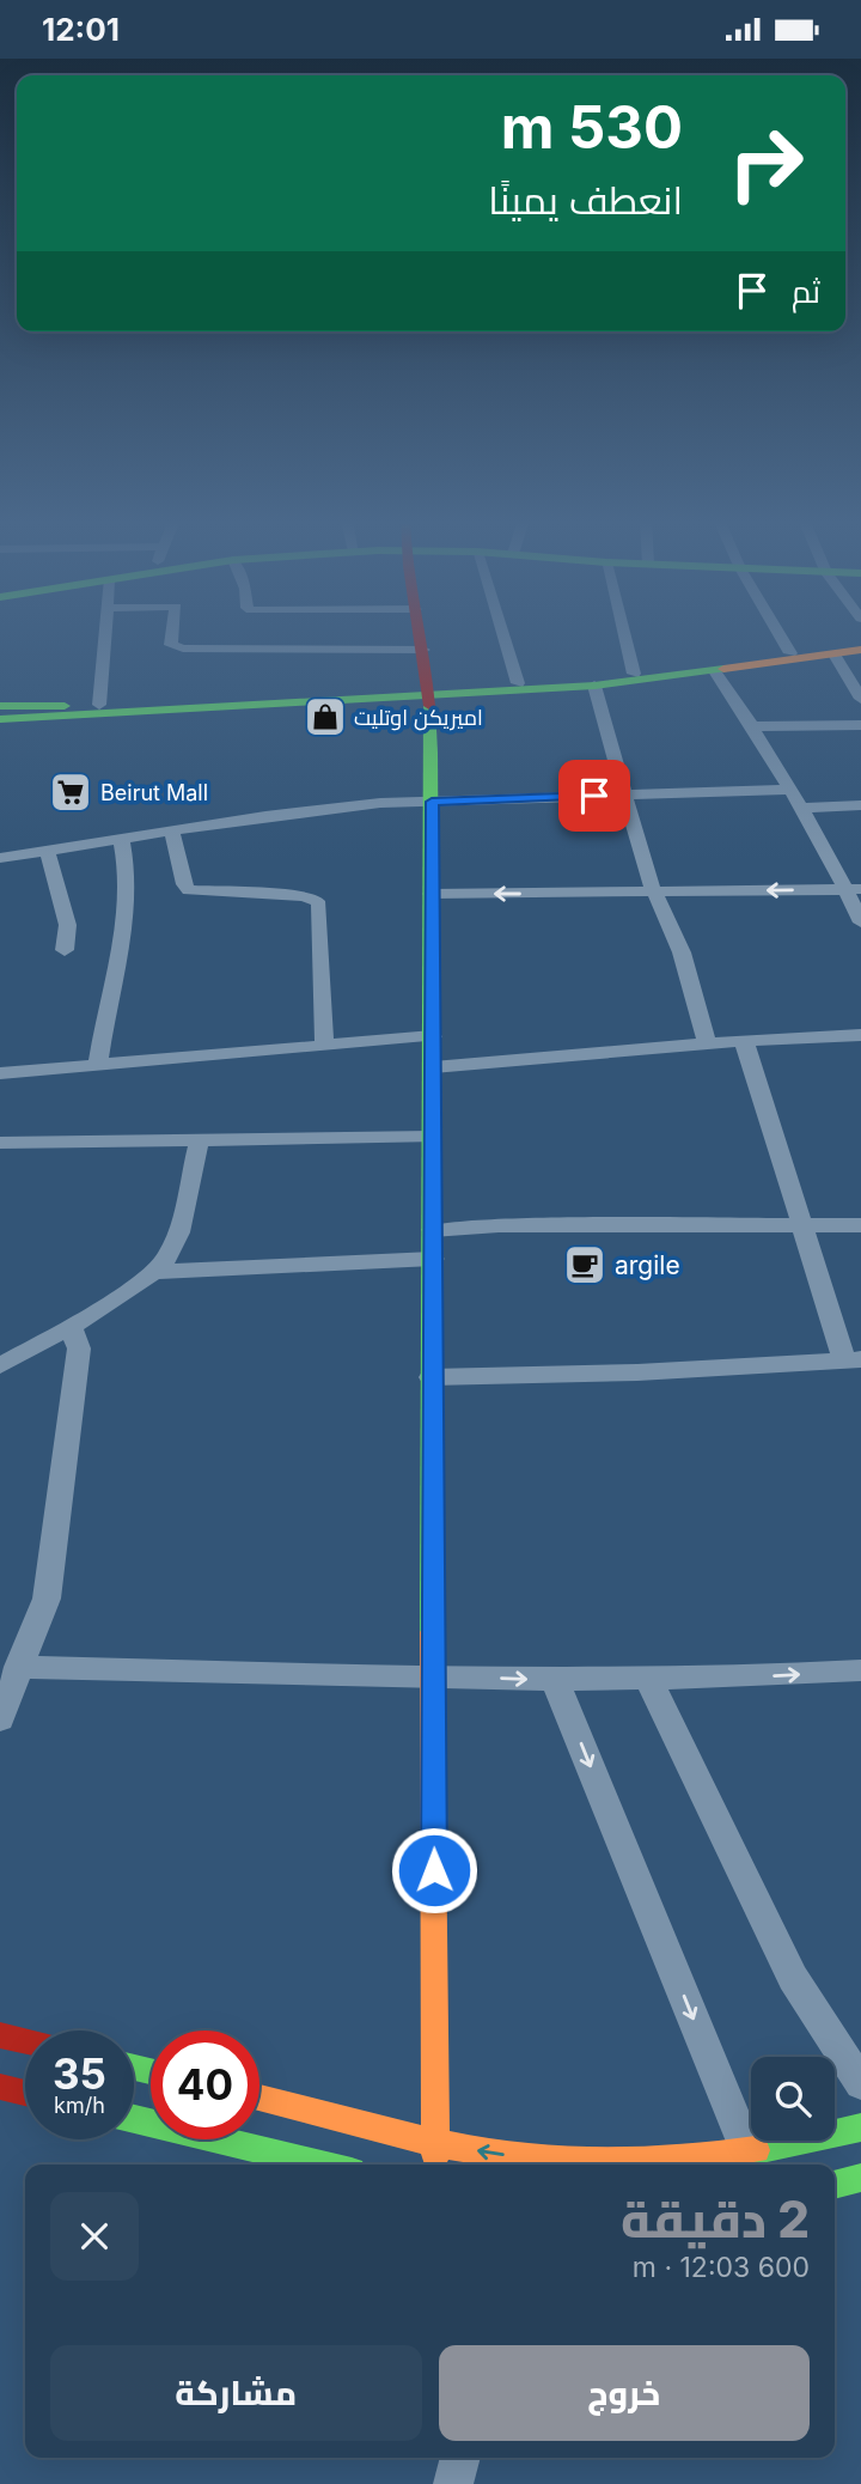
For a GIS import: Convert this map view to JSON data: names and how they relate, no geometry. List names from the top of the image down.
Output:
{
  "places": {
    "shop": ["اميريكن اوتليت"],
    "supermarket": ["Beirut Mall"],
    "cafe": ["argile"]
  },
  "page": {
    "status": "12:01",
    "turn": ["530 m", "انعطف يمينًا"],
    "then": "ثم",
    "speed": "35 km/h",
    "limit": "40",
    "heading": ["2 دقيقة", "600 m · 12:03"],
    "buttons": ["خروج", "مشاركة"]
  }
}
